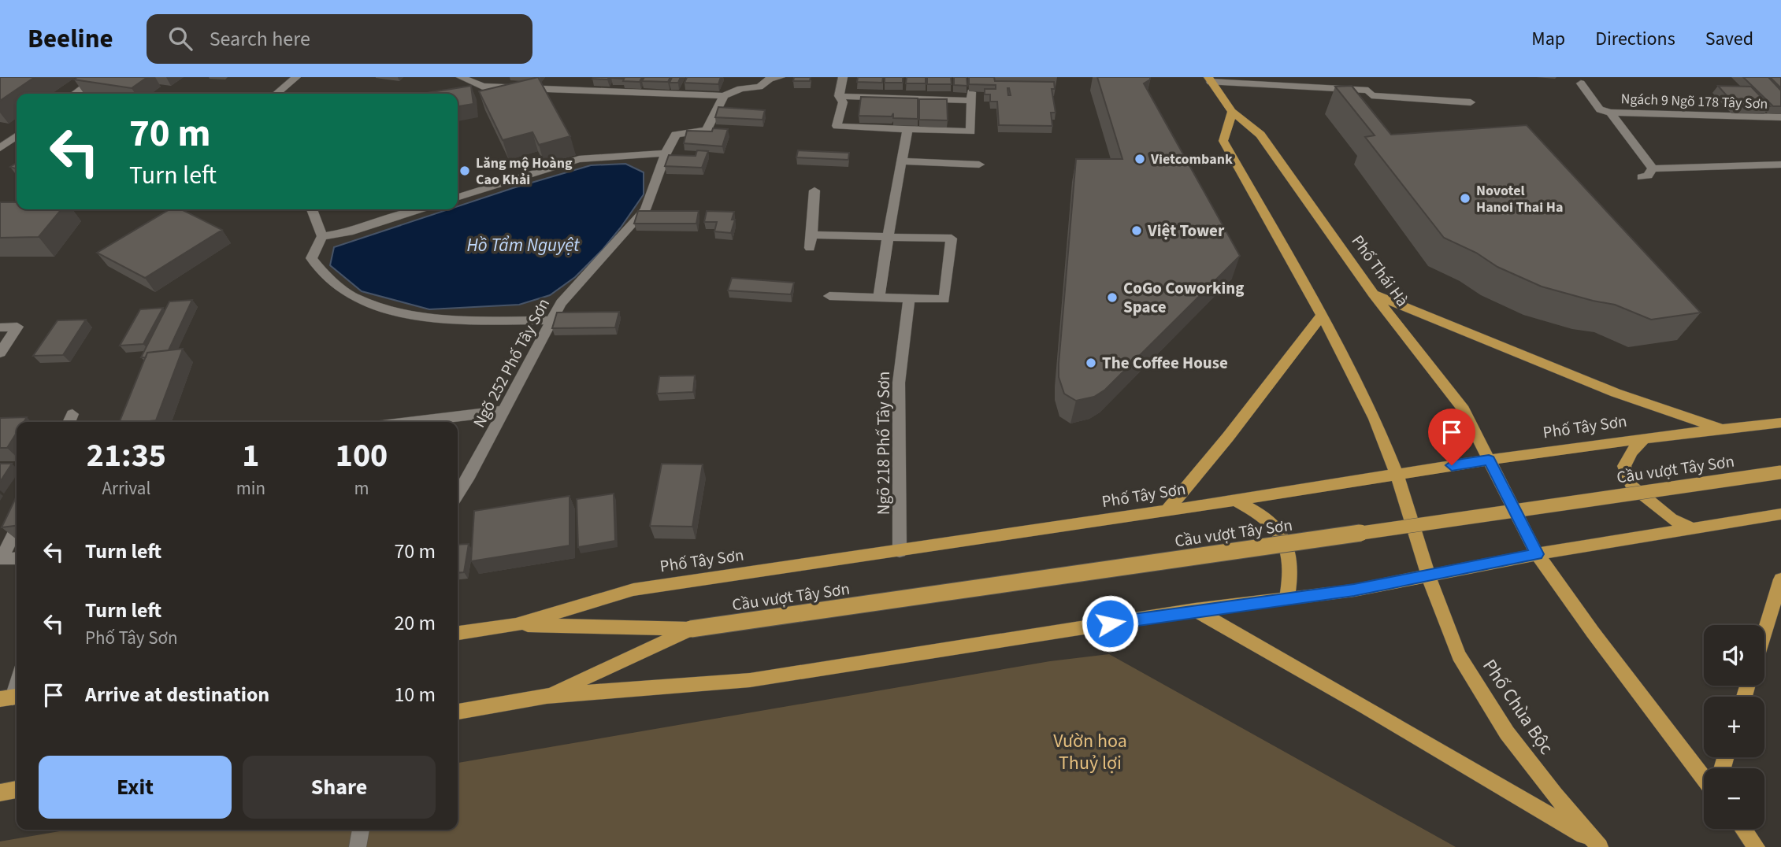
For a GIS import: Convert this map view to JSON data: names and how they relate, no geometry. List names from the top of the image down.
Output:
{
  "streets": {
    "main road": [
      "Phố Thái Hà",
      "Phố Tây Sơn",
      "Cầu vượt Tây Sơn",
      "Phố Chùa Bộc"
    ],
    "street": ["Ngách 9 Ngõ 178 Tây Sơn", "Ngõ 252 Phố Tây Sơn", "Ngõ 218 Phố Tây Sơn"]
  },
  "crossings": [
    ["Phố Thái Hà", "Phố Tây Sơn"],
    ["Phố Tây Sơn", "Ngõ 218 Phố Tây Sơn"],
    ["Phố Tây Sơn", "Cầu vượt Tây Sơn"],
    ["Phố Tây Sơn", "Phố Chùa Bộc"]
  ],
  "water": ["Hồ Tẩm Nguyệt"],
  "parks": ["Vườn hoa Thuỷ lợi"],
  "places": [
    "Vietcombank",
    "Lăng mộ Hoàng Cao Khải",
    "Novotel Hanoi Thai Ha",
    "Việt Tower",
    "CoGo Coworking Space",
    "The Coffee House"
  ],
  "page": {
    "header": "Beeline",
    "search": "Search here",
    "nav": ["Map", "Directions", "Saved"],
    "turn": ["70 m", "Turn left"],
    "eta": [
      "21:35",
      "Arrival",
      "1",
      "min",
      "100",
      "m"
    ],
    "list": [
      {
        "name": "Turn left",
        "value": "70 m"
      },
      {
        "name": "Turn left",
        "note": "Phố Tây Sơn",
        "value": "20 m"
      },
      {
        "name": "Arrive at destination",
        "value": "10 m"
      }
    ],
    "map_buttons": ["+", "−"],
    "buttons": ["Exit", "Share"]
  }
}
